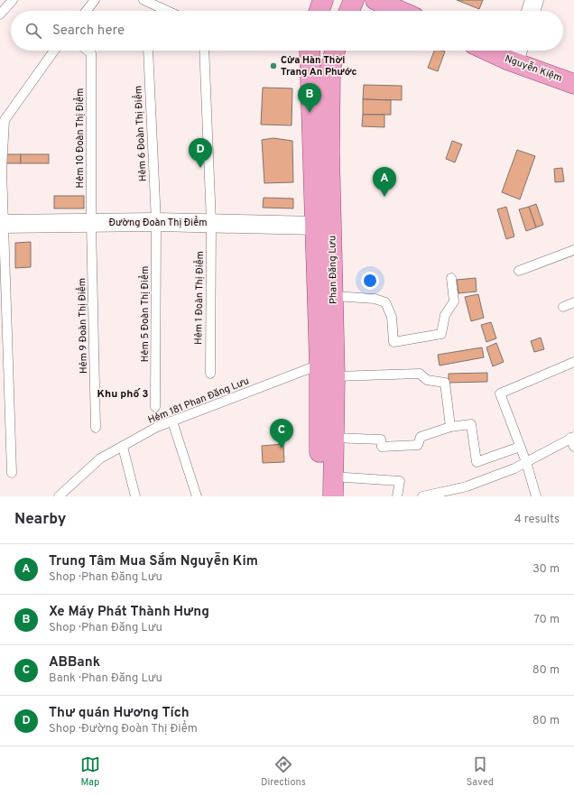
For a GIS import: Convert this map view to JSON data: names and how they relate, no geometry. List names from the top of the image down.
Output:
{
  "streets": {
    "main road": ["Nguyễn Kiệm", "Phan Đăng Lưu"],
    "street": ["Đường Đoàn Thị Điểm"],
    "lane": [
      "Hẻm 6 Đoàn Thị Điểm",
      "Hẻm 10 Đoàn Thị Điểm",
      "Hẻm 1 Đoàn Thị Điểm",
      "Hẻm 5 Đoàn Thị Điểm",
      "Hẻm 9 Đoàn Thị Điểm",
      "Hẻm 181 Phan Đăng Lưu"
    ]
  },
  "crossings": [
    ["Hẻm 6 Đoàn Thị Điểm", "Đường Đoàn Thị Điểm"],
    ["Hẻm 6 Đoàn Thị Điểm", "Hẻm 5 Đoàn Thị Điểm"],
    ["Hẻm 10 Đoàn Thị Điểm", "Đường Đoàn Thị Điểm"],
    ["Hẻm 10 Đoàn Thị Điểm", "Hẻm 9 Đoàn Thị Điểm"],
    ["Đường Đoàn Thị Điểm", "Phan Đăng Lưu"],
    ["Đường Đoàn Thị Điểm", "Hẻm 1 Đoàn Thị Điểm"],
    ["Đường Đoàn Thị Điểm", "Hẻm 5 Đoàn Thị Điểm"],
    ["Đường Đoàn Thị Điểm", "Hẻm 9 Đoàn Thị Điểm"],
    ["Phan Đăng Lưu", "Hẻm 181 Phan Đăng Lưu"]
  ],
  "districts": ["Khu phố 3"],
  "places": ["Cửa Hàn Thời Trang An Phước"],
  "page": {
    "search": "Search here",
    "pins": [
      "B",
      "D",
      "A",
      "C"
    ],
    "heading": ["Nearby", "4 results"],
    "list": [
      {
        "mark": "A",
        "name": "Trung Tâm Mua Sắm Nguyễn Kim",
        "note": "Shop · Phan Đăng Lưu",
        "value": "30 m"
      },
      {
        "mark": "B",
        "name": "Xe Máy Phát Thành Hưng",
        "note": "Shop · Phan Đăng Lưu",
        "value": "70 m"
      },
      {
        "mark": "C",
        "name": "ABBank",
        "note": "Bank · Phan Đăng Lưu",
        "value": "80 m"
      },
      {
        "mark": "D",
        "name": "Thư quán Hương Tích",
        "note": "Shop · Đường Đoàn Thị Điểm",
        "value": "80 m"
      }
    ],
    "nav": ["Map", "Directions", "Saved"]
  }
}
